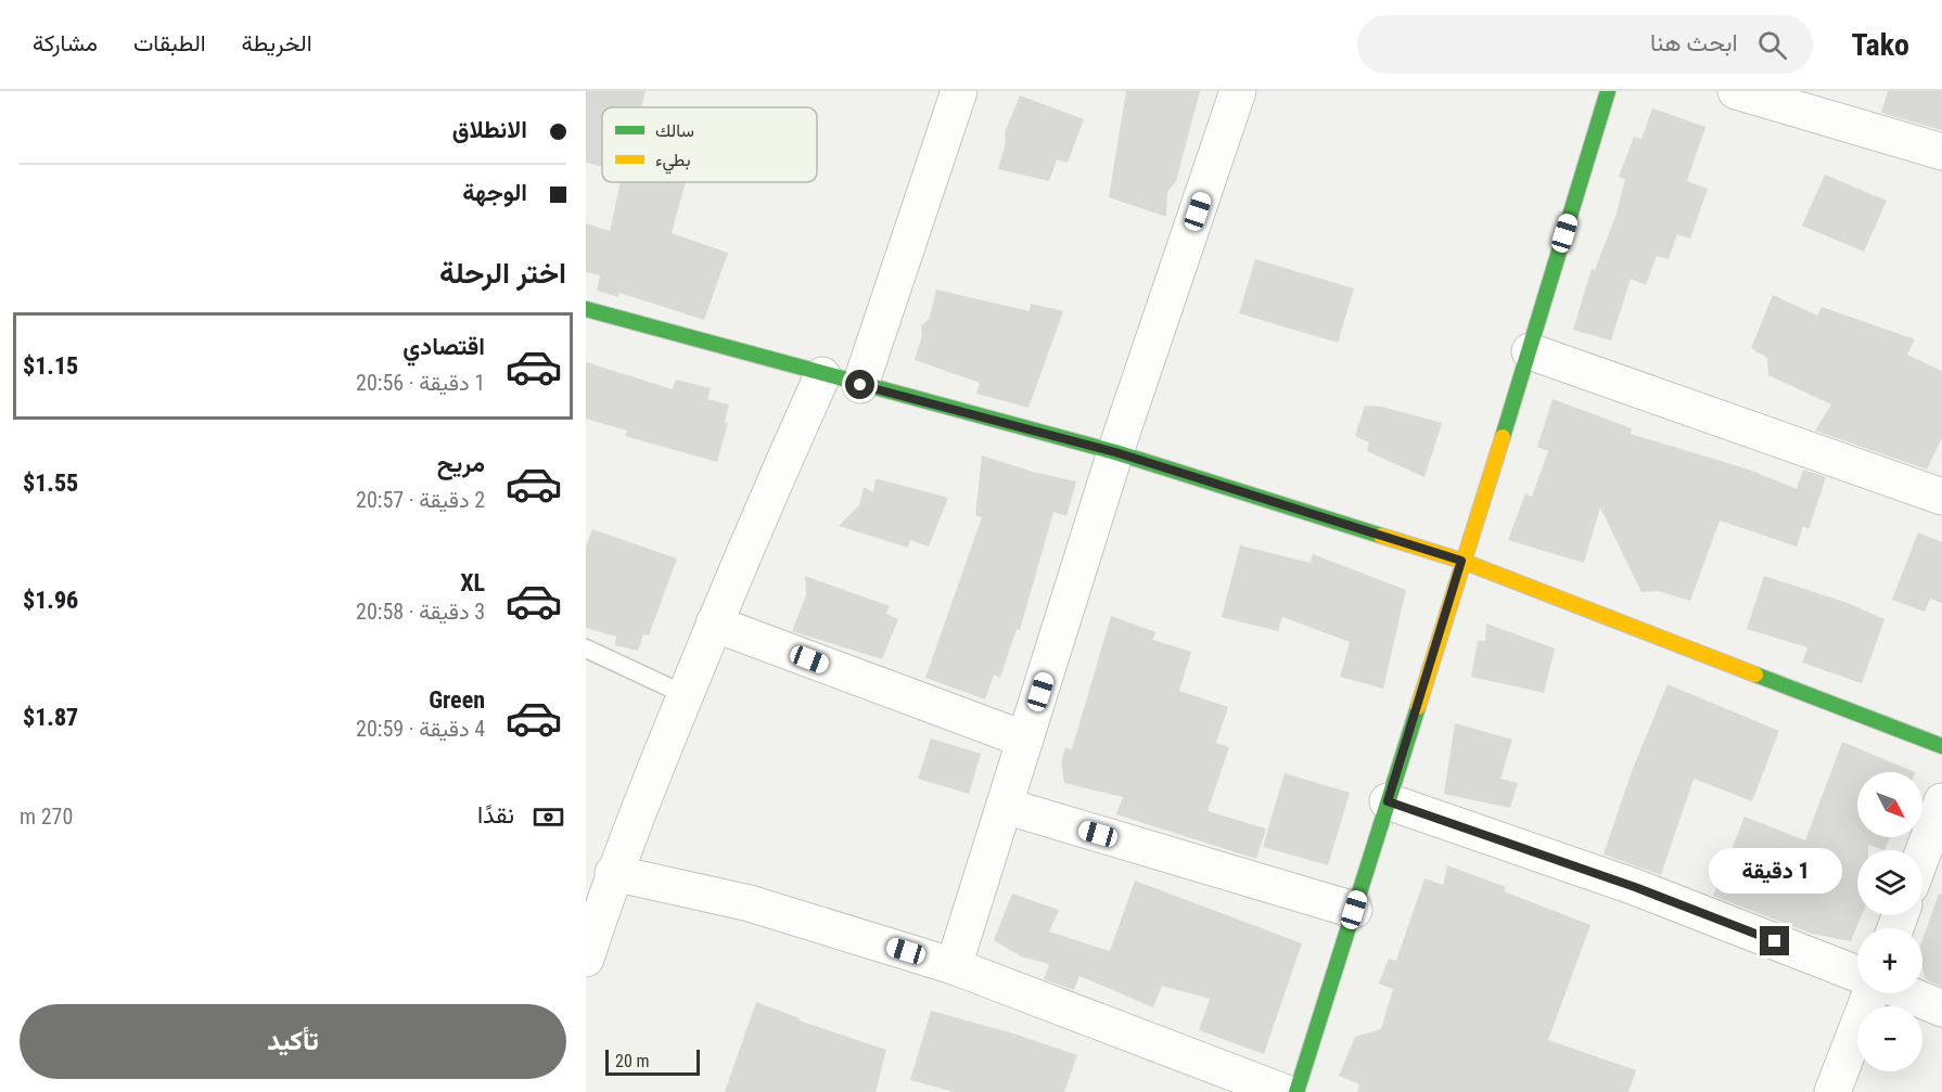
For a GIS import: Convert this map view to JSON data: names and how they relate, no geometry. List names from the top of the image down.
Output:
{
  "legend": ["سالك", "بطيء"],
  "scale_bar": "20 m",
  "north": "bottom right",
  "page": {
    "header": "Tako",
    "search": "ابحث هنا",
    "nav": ["الخريطة", "الطبقات", "مشاركة"],
    "banner": ["الانطلاق", "الوجهة"],
    "heading": "اختر الرحلة",
    "list": [
      {
        "name": "اقتصادي",
        "note": "1 دقيقة · 20:56",
        "value": "$1.15"
      },
      {
        "name": "مريح",
        "note": "2 دقيقة · 20:57",
        "value": "$1.55"
      },
      {
        "name": "XL",
        "note": "3 دقيقة · 20:58",
        "value": "$1.96"
      },
      {
        "name": "Green",
        "note": "4 دقيقة · 20:59",
        "value": "$1.87"
      }
    ],
    "map_buttons": ["+", "−"],
    "pay": ["نقدًا", "270 m"],
    "bubble": "1 دقيقة",
    "buttons": "تأكيد",
    "scale": "20 m"
  }
}
